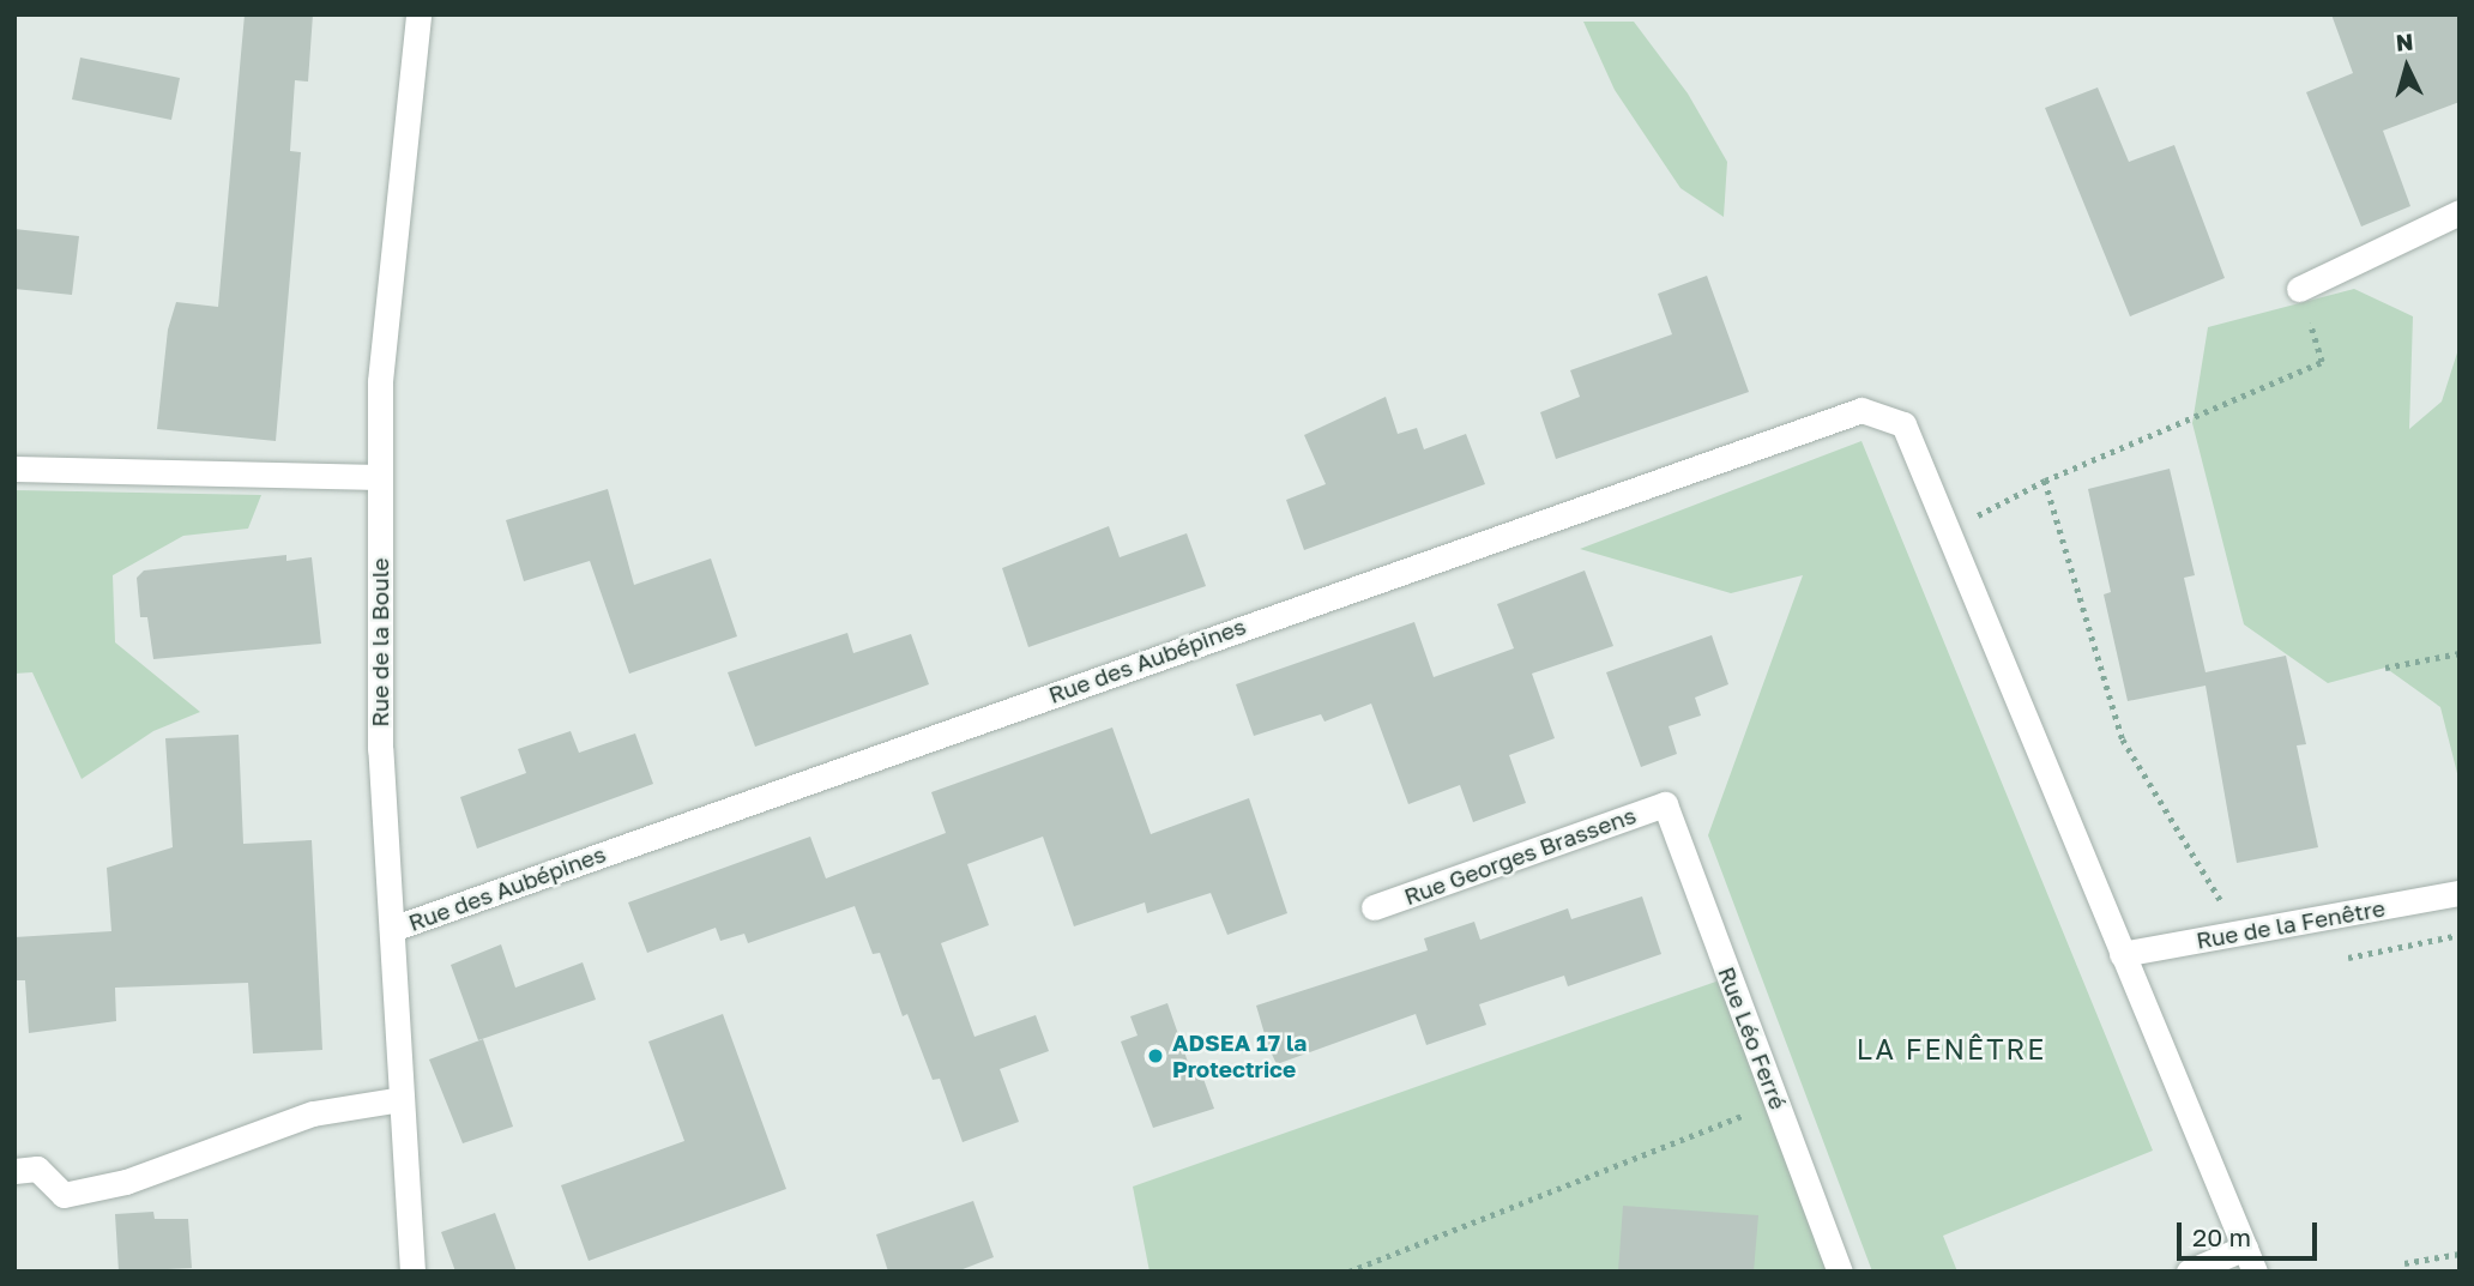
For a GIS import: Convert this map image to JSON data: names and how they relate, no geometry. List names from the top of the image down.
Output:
{
  "streets": {
    "street": [
      "Rue de la Boule",
      "Rue des Aubépines",
      "Rue Georges Brassens",
      "Rue de la Fenêtre",
      "Rue Léo Ferré"
    ]
  },
  "crossings": [
    ["Rue de la Boule", "Rue des Aubépines"],
    ["Rue Georges Brassens", "Rue Léo Ferré"]
  ],
  "districts": ["LA FENÊTRE"],
  "places": ["ADSEA 17 la Protectrice"],
  "scale_bar": "20 m",
  "north": "top"
}
